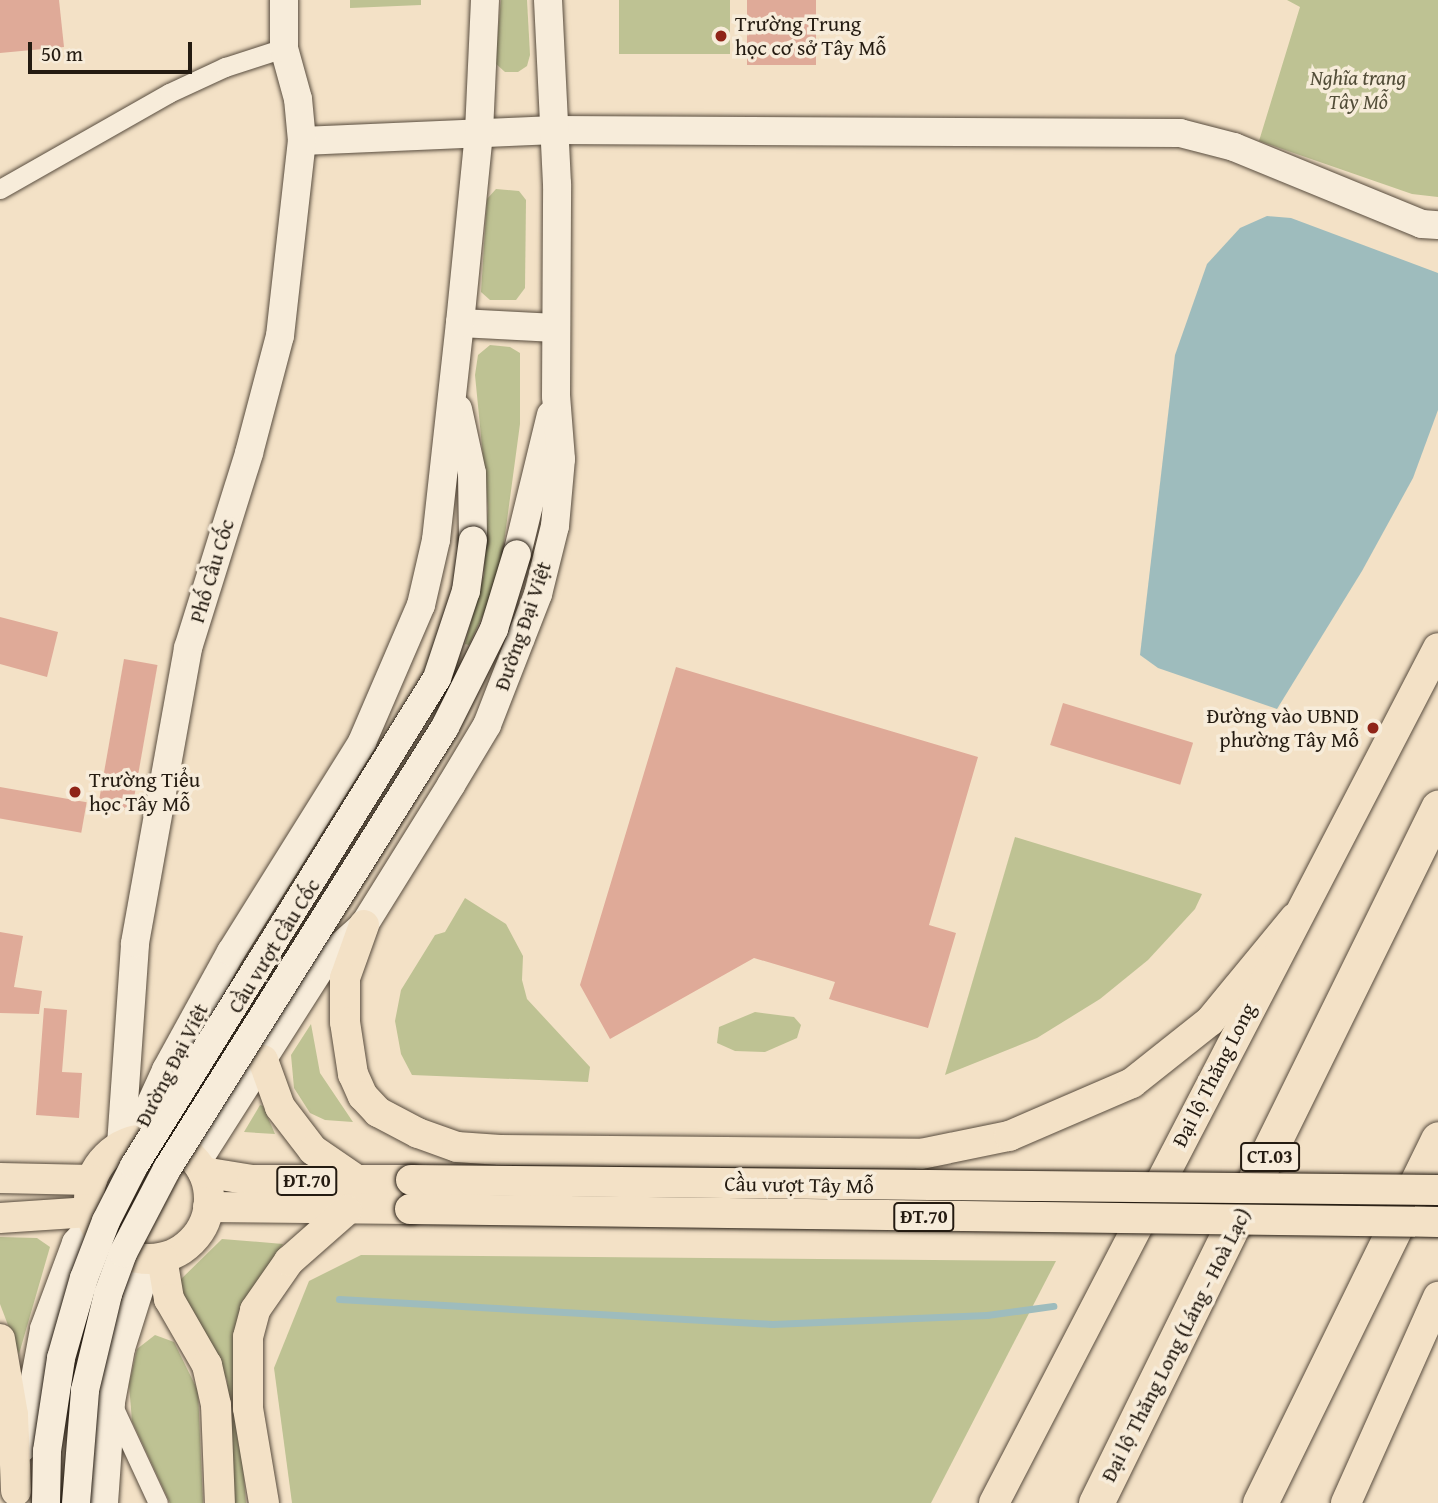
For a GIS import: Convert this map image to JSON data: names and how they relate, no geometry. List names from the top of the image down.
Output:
{
  "streets": {
    "highway": ["CT.03", "Đại lộ Thăng Long (Láng - Hoà Lạc)"],
    "main road": ["Đại lộ Thăng Long", "ĐT.70", "Cầu vượt Tây Mỗ"],
    "street": ["Phố Cầu Cốc", "Đường Đại Việt", "Cầu vượt Cầu Cốc"]
  },
  "crossings": [
    ["Phố Cầu Cốc", "Đường Đại Việt"],
    ["Phố Cầu Cốc", "Cầu vượt Tây Mỗ"],
    ["Đường Đại Việt", "Cầu vượt Cầu Cốc"],
    ["Đường Đại Việt", "Cầu vượt Tây Mỗ"]
  ],
  "parks": ["Nghĩa trang Tây Mỗ"],
  "places": ["Trường Trung học cơ sở Tây Mỗ", "Đường vào UBND phường Tây Mỗ", "Trường Tiểu học Tây Mỗ"],
  "scale_bar": "50 m"
}
